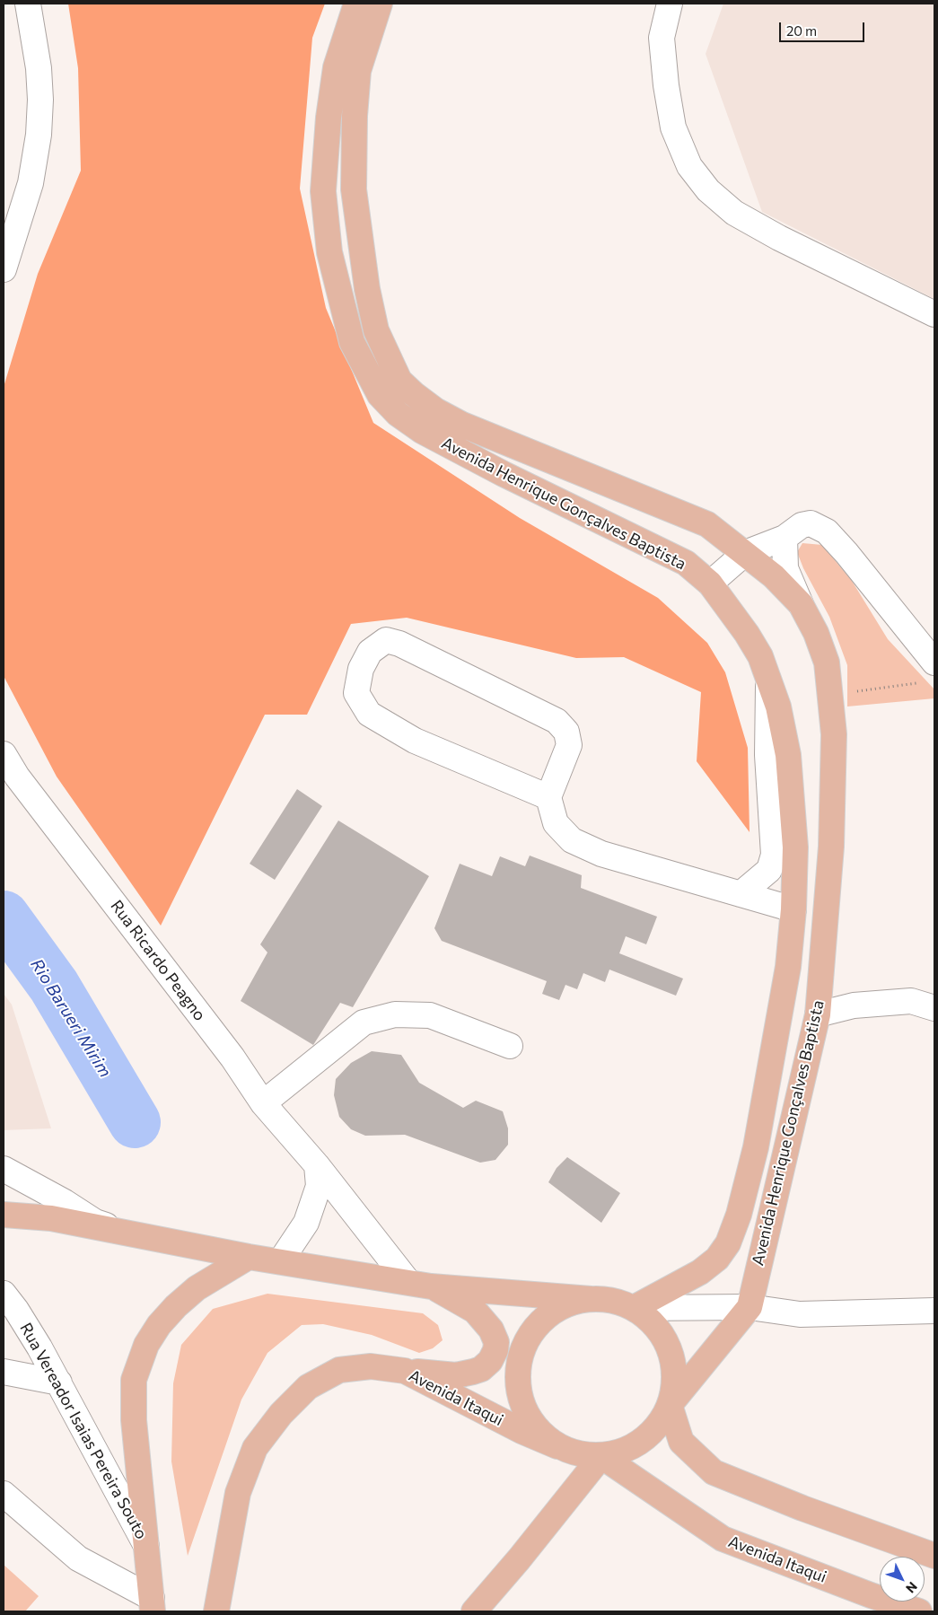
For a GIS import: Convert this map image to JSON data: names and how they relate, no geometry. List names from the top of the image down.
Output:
{
  "streets": {
    "main road": ["Avenida Henrique Gonçalves Baptista", "Avenida Itaqui"],
    "street": ["Rua Ricardo Peagno", "Rua Vereador Isaias Pereira Souto"]
  },
  "crossings": [
    ["Avenida Henrique Gonçalves Baptista", "Avenida Itaqui"]
  ],
  "water": ["Rio Barueri Mirim"],
  "scale_bar": "20 m",
  "north": "bottom right"
}
